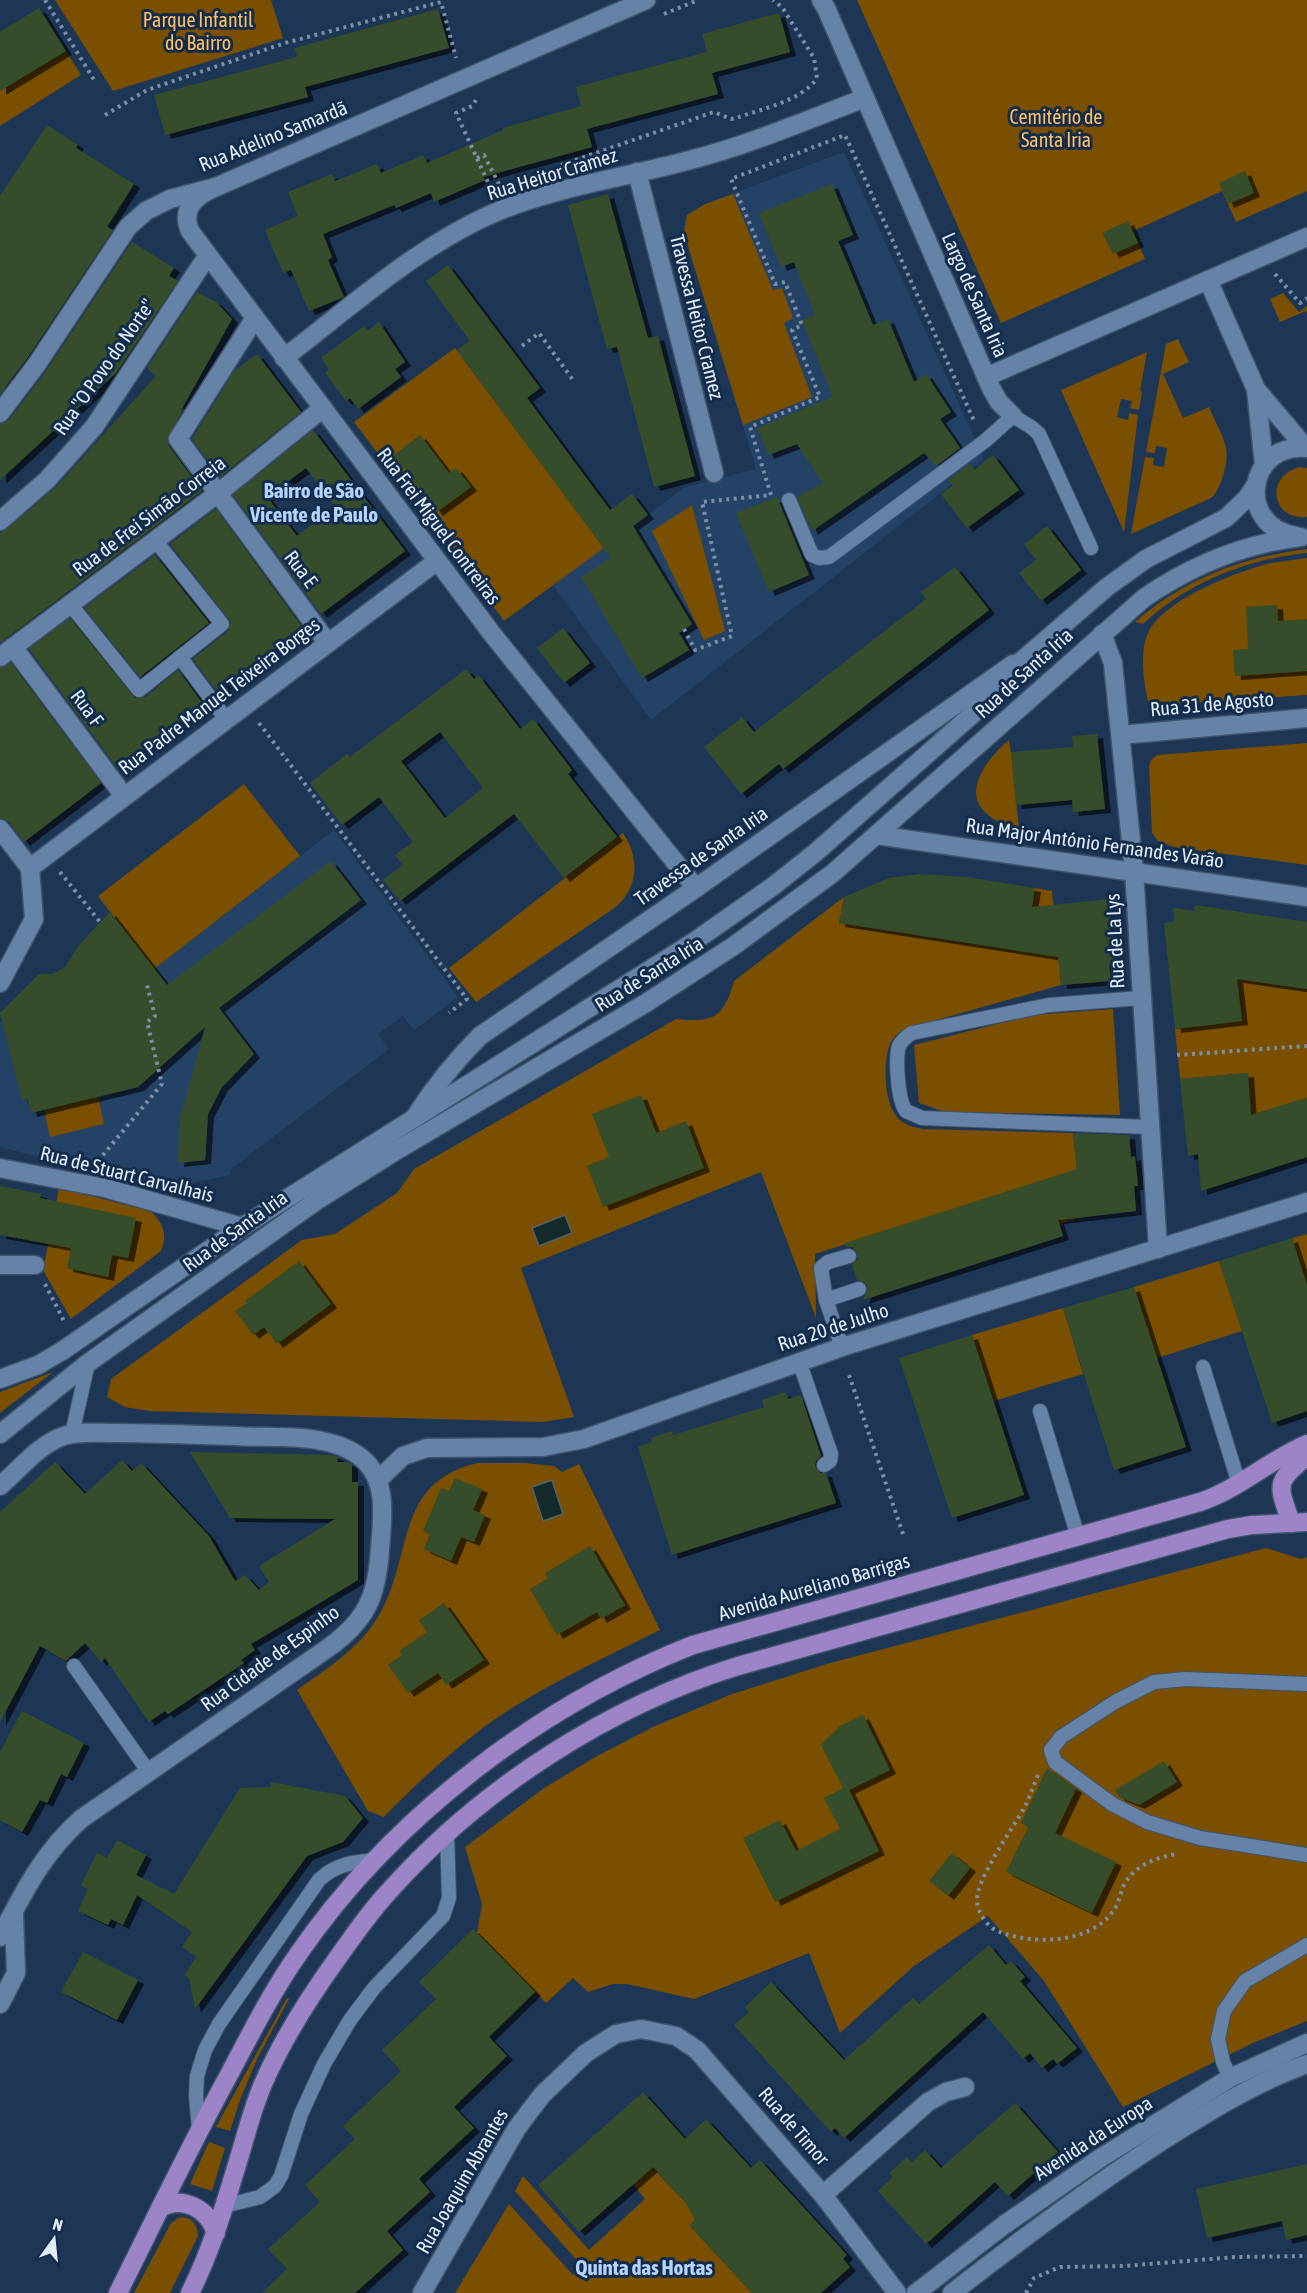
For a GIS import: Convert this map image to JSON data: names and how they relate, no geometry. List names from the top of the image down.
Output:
{
  "streets": {
    "main road": ["Avenida Aureliano Barrigas"],
    "street": [
      "Rua Adelino Samardã",
      "Rua Heitor Cramez",
      "Largo de Santa Iria",
      "Travessa Heitor Cramez",
      "Rua \"O Povo do Norte\"",
      "Rua de Frei Simão Correia",
      "Rua Frei Miguel Contreiras",
      "Rua E",
      "Rua de Santa Iria",
      "Rua Padre Manuel Teixeira Borges",
      "Rua 31 de Agosto",
      "Rua F",
      "Rua Major António Fernandes Varão",
      "Travessa de Santa Iria",
      "Rua de La Lys",
      "Rua de Stuart Carvalhais",
      "Rua 20 de Julho",
      "Rua Cidade de Espinho",
      "Rua de Timor",
      "Avenida da Europa",
      "Rua Joaquim Abrantes"
    ]
  },
  "crossings": [
    ["Rua Adelino Samardã", "Rua Frei Miguel Contreiras"],
    ["Rua Heitor Cramez", "Largo de Santa Iria"],
    ["Rua Heitor Cramez", "Travessa Heitor Cramez"],
    ["Rua Heitor Cramez", "Rua Frei Miguel Contreiras"],
    ["Rua \"O Povo do Norte\"", "Rua Frei Miguel Contreiras"],
    ["Rua de Frei Simão Correia", "Rua Frei Miguel Contreiras"],
    ["Rua de Frei Simão Correia", "Rua E"],
    ["Rua de Frei Simão Correia", "Rua F"],
    ["Rua Frei Miguel Contreiras", "Rua E"],
    ["Rua Frei Miguel Contreiras", "Rua Padre Manuel Teixeira Borges"],
    ["Rua Frei Miguel Contreiras", "Travessa de Santa Iria"],
    ["Rua E", "Rua Padre Manuel Teixeira Borges"],
    ["Rua de Santa Iria", "Rua Major António Fernandes Varão"],
    ["Rua de Santa Iria", "Travessa de Santa Iria"],
    ["Rua de Santa Iria", "Rua de La Lys"],
    ["Rua de Santa Iria", "Rua de Stuart Carvalhais"],
    ["Rua Padre Manuel Teixeira Borges", "Rua F"],
    ["Rua 31 de Agosto", "Rua de La Lys"],
    ["Rua Major António Fernandes Varão", "Rua de La Lys"],
    ["Rua de La Lys", "Rua 20 de Julho"],
    ["Rua 20 de Julho", "Rua Cidade de Espinho"],
    ["Rua de Timor", "Rua Joaquim Abrantes"]
  ],
  "districts": ["Bairro de São Vicente de Paulo", "Quinta das Hortas"],
  "parks": ["Parque Infantil do Bairro", "Cemitério de Santa Iria"],
  "north": "top"
}
